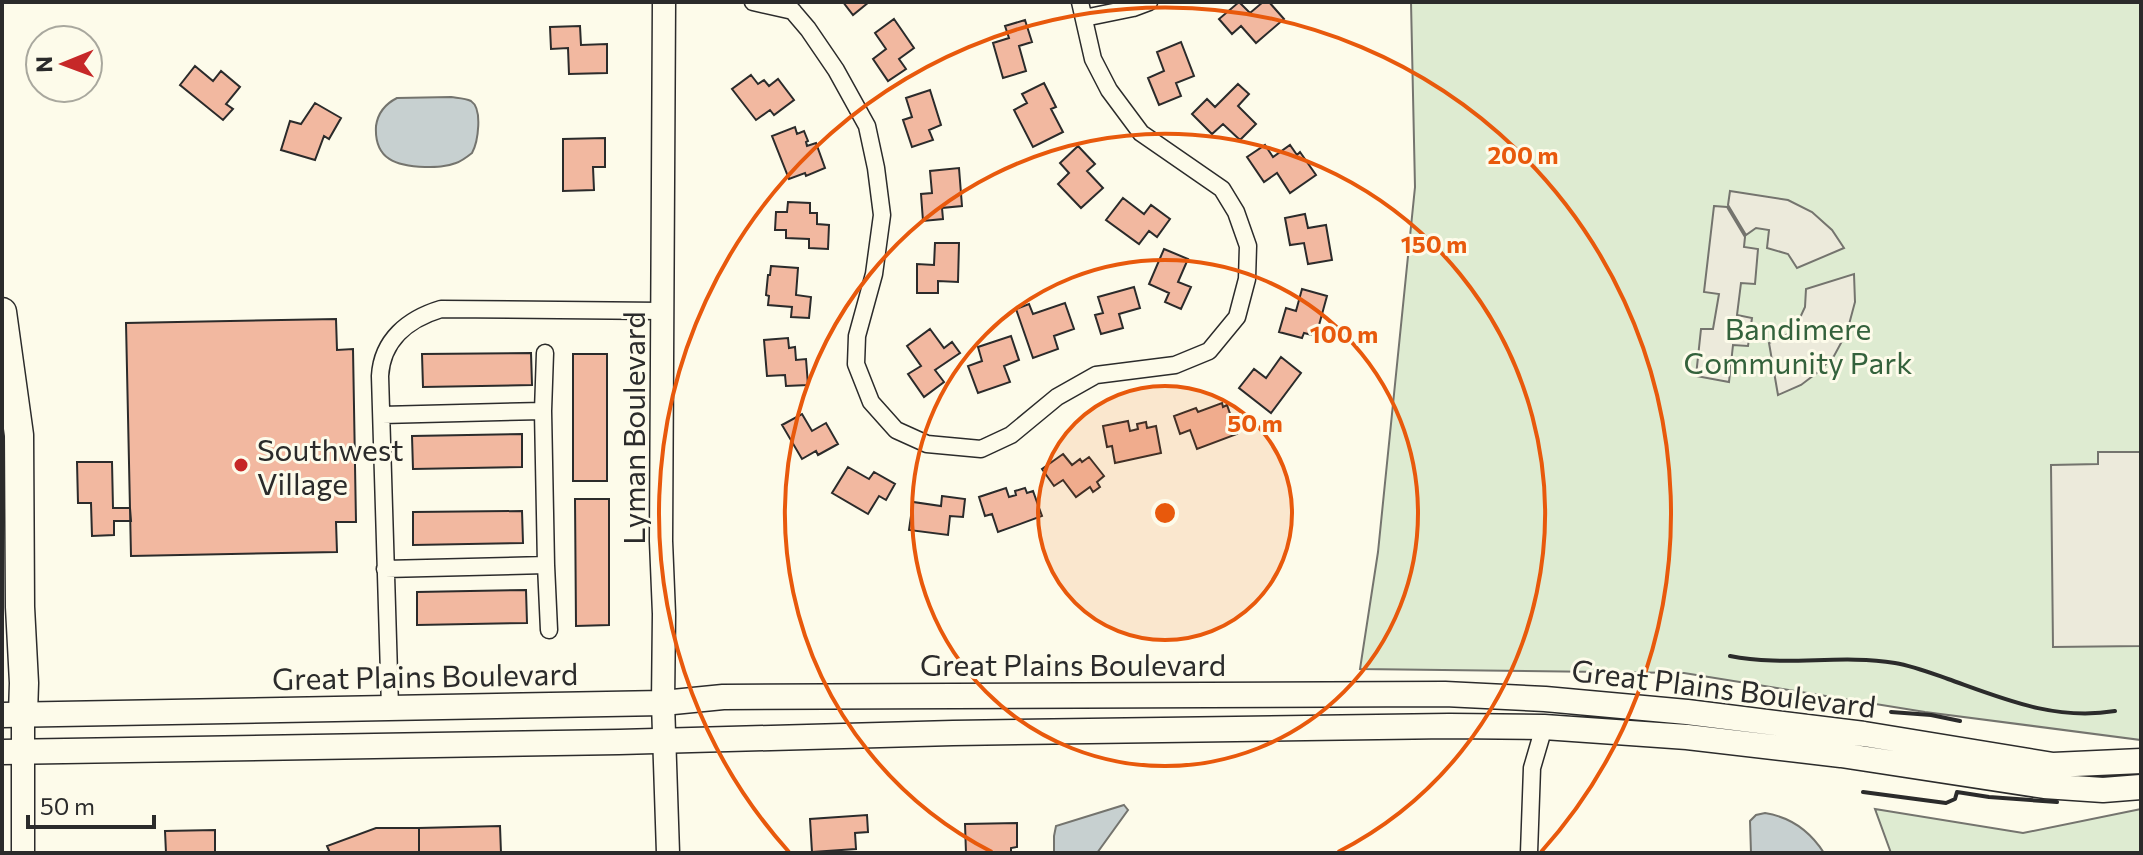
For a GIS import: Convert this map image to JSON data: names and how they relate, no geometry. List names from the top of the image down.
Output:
{
  "streets": {
    "main road": ["Great Plains Boulevard"],
    "street": ["Lyman Boulevard"]
  },
  "crossings": [
    ["Lyman Boulevard", "Great Plains Boulevard"]
  ],
  "parks": ["Bandimere Community Park"],
  "places": ["Southwest Village"],
  "scale_bar": "50 m",
  "north": "left",
  "rings": [
    "200 m",
    "150 m",
    "100 m",
    "50 m"
  ]
}
